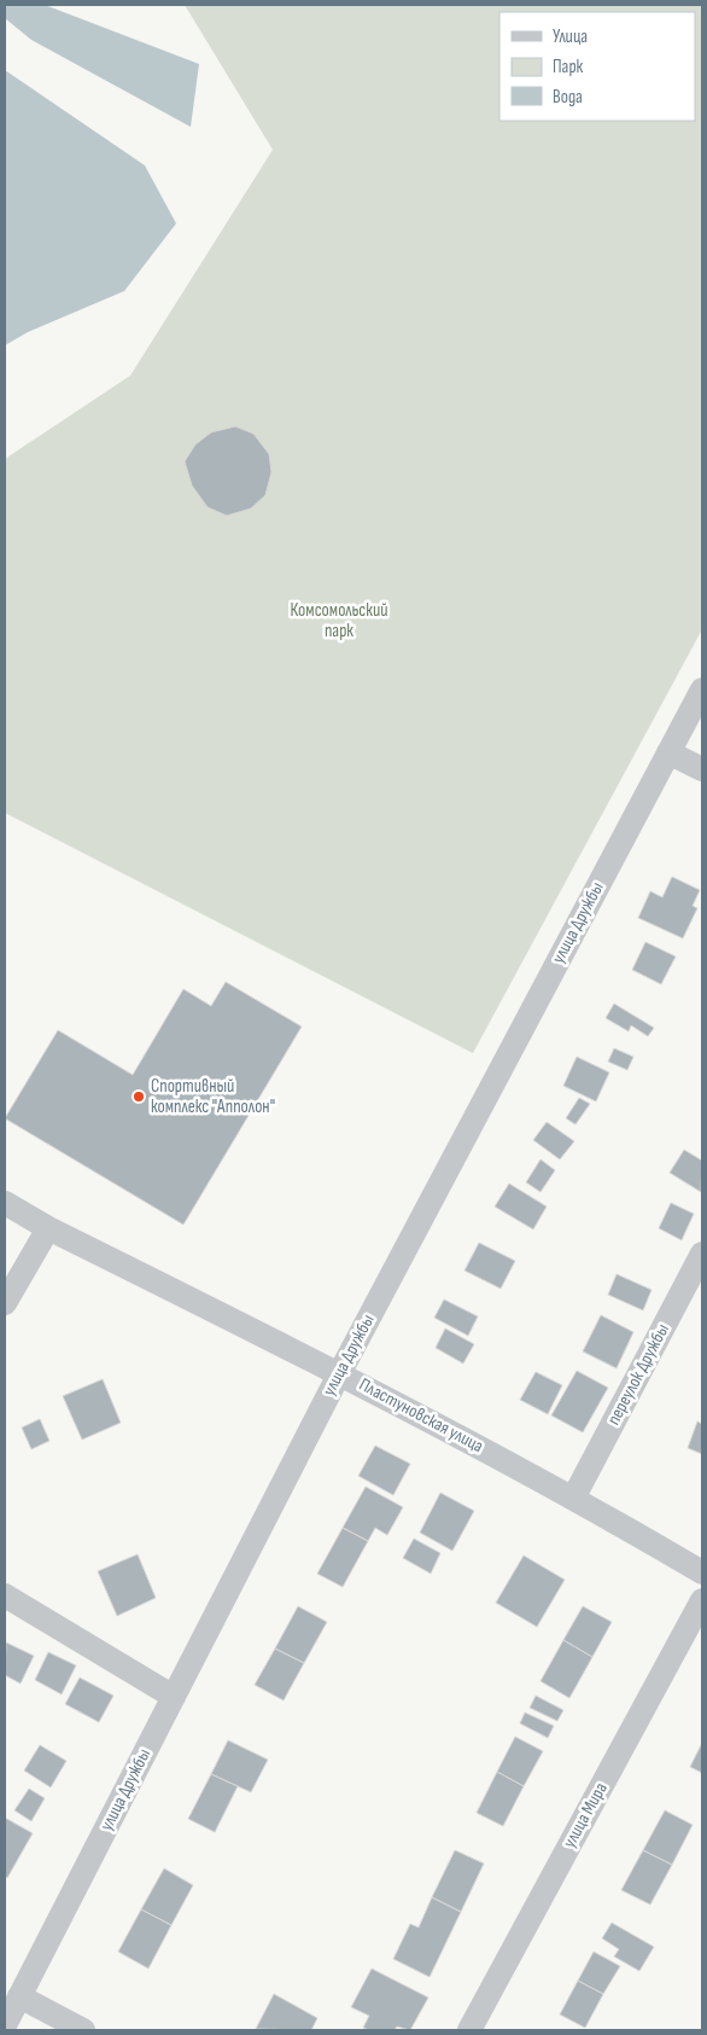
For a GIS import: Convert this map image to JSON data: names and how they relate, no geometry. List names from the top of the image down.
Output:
{
  "streets": {
    "street": [
      "улица Дружбы",
      "переулок Дружбы",
      "Пластуновская улица",
      "улица Мира"
    ]
  },
  "crossings": [
    ["улица Дружбы", "Пластуновская улица"],
    ["переулок Дружбы", "Пластуновская улица"]
  ],
  "parks": ["Комсомольский парк"],
  "places": ["Спортивный комплекс \"Апполон\""],
  "legend": ["Улица", "Парк", "Вода"]
}
